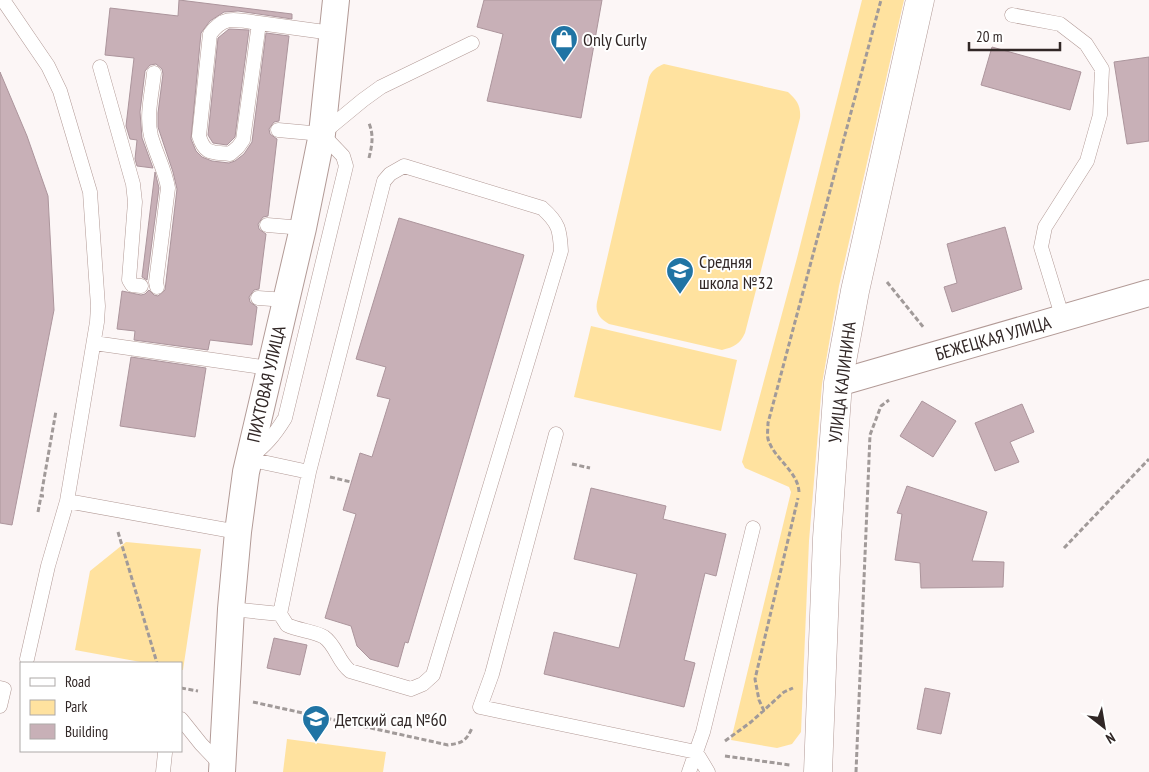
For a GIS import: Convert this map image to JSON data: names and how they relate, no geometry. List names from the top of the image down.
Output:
{
  "streets": {
    "main road": ["УЛИЦА КАЛИНИНА"],
    "street": ["БЕЖЕЦКАЯ УЛИЦА", "ПИХТОВАЯ УЛИЦА"]
  },
  "crossings": [
    ["БЕЖЕЦКАЯ УЛИЦА", "УЛИЦА КАЛИНИНА"]
  ],
  "places": {
    "shop": ["Only Curly"],
    "school or university": ["Средняя школа №32", "Детский сад №60"]
  },
  "legend": ["Road", "Park", "Building"],
  "scale_bar": "20 m",
  "north": "bottom right"
}
